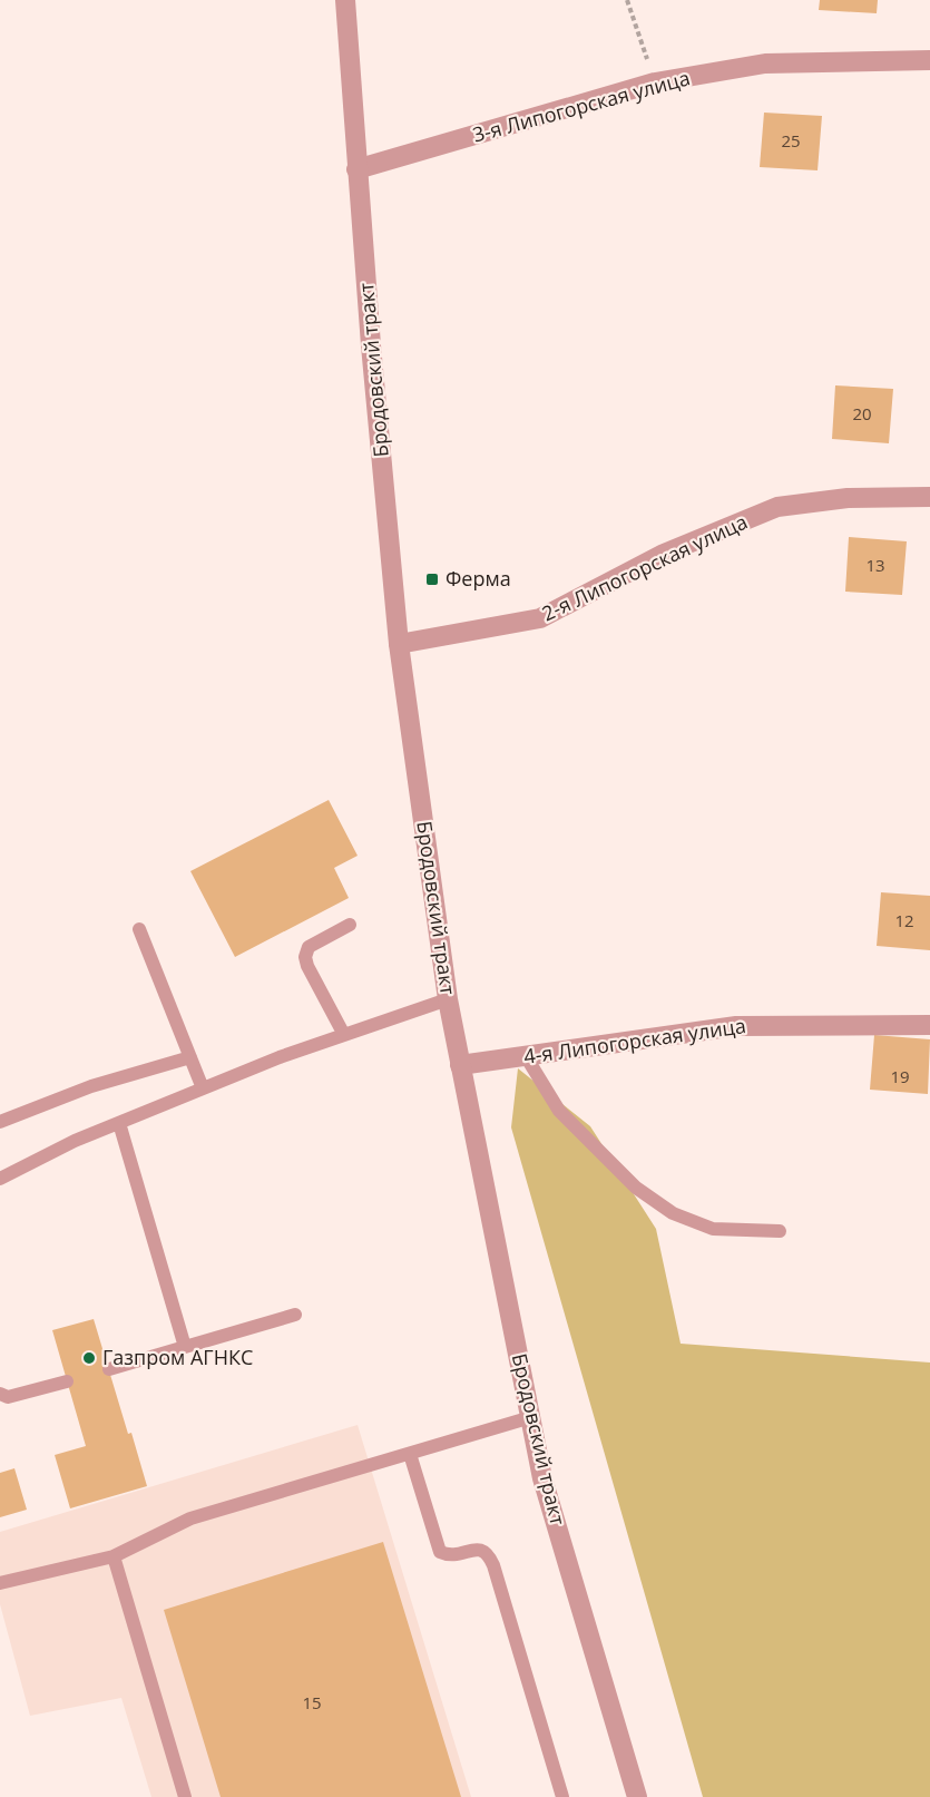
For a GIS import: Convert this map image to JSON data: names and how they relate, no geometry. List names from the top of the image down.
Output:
{
  "streets": {
    "street": [
      "3-я Липогорская улица",
      "Бродовский тракт",
      "2-я Липогорская улица",
      "4-я Липогорская улица"
    ]
  },
  "crossings": [
    ["3-я Липогорская улица", "Бродовский тракт"],
    ["Бродовский тракт", "2-я Липогорская улица"],
    ["Бродовский тракт", "4-я Липогорская улица"]
  ],
  "places": {
    "transit": ["Ферма"],
    "other": ["Газпром АГНКС"]
  },
  "house_numbers": [
    "25",
    "20",
    "13",
    "12",
    "19",
    "15"
  ]
}
